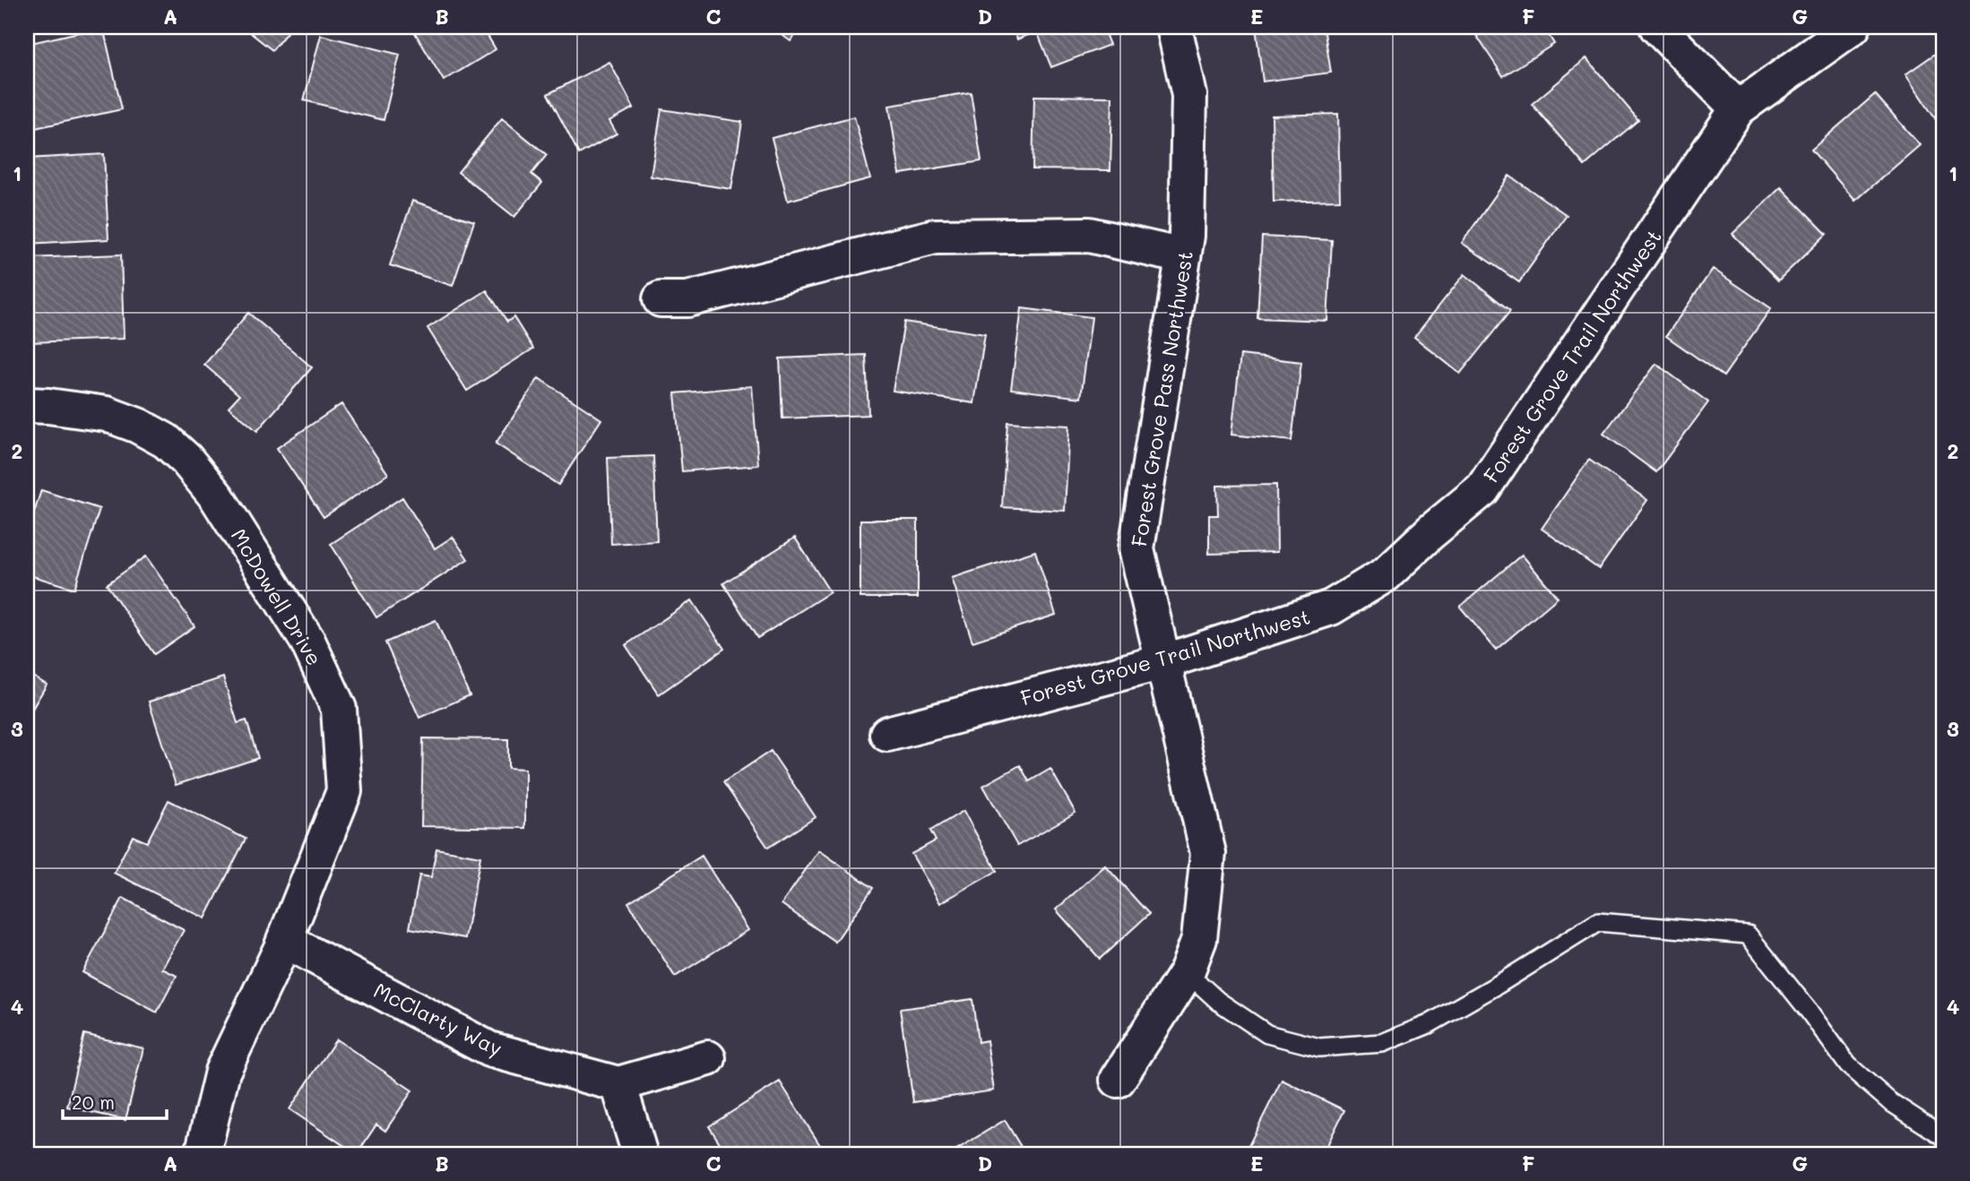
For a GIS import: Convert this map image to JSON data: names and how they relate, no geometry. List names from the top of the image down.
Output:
{
  "streets": {
    "street": [
      "Forest Grove Trail Northwest",
      "Forest Grove Pass Northwest",
      "McDowell Drive",
      "McClarty Way"
    ]
  },
  "crossings": [
    ["Forest Grove Trail Northwest", "Forest Grove Pass Northwest"],
    ["McDowell Drive", "McClarty Way"]
  ],
  "scale_bar": "20 m",
  "grid": {
    "columns": [
      "A",
      "B",
      "C",
      "D",
      "E",
      "F",
      "G"
    ],
    "rows": [
      "1",
      "2",
      "3",
      "4"
    ]
  }
}
